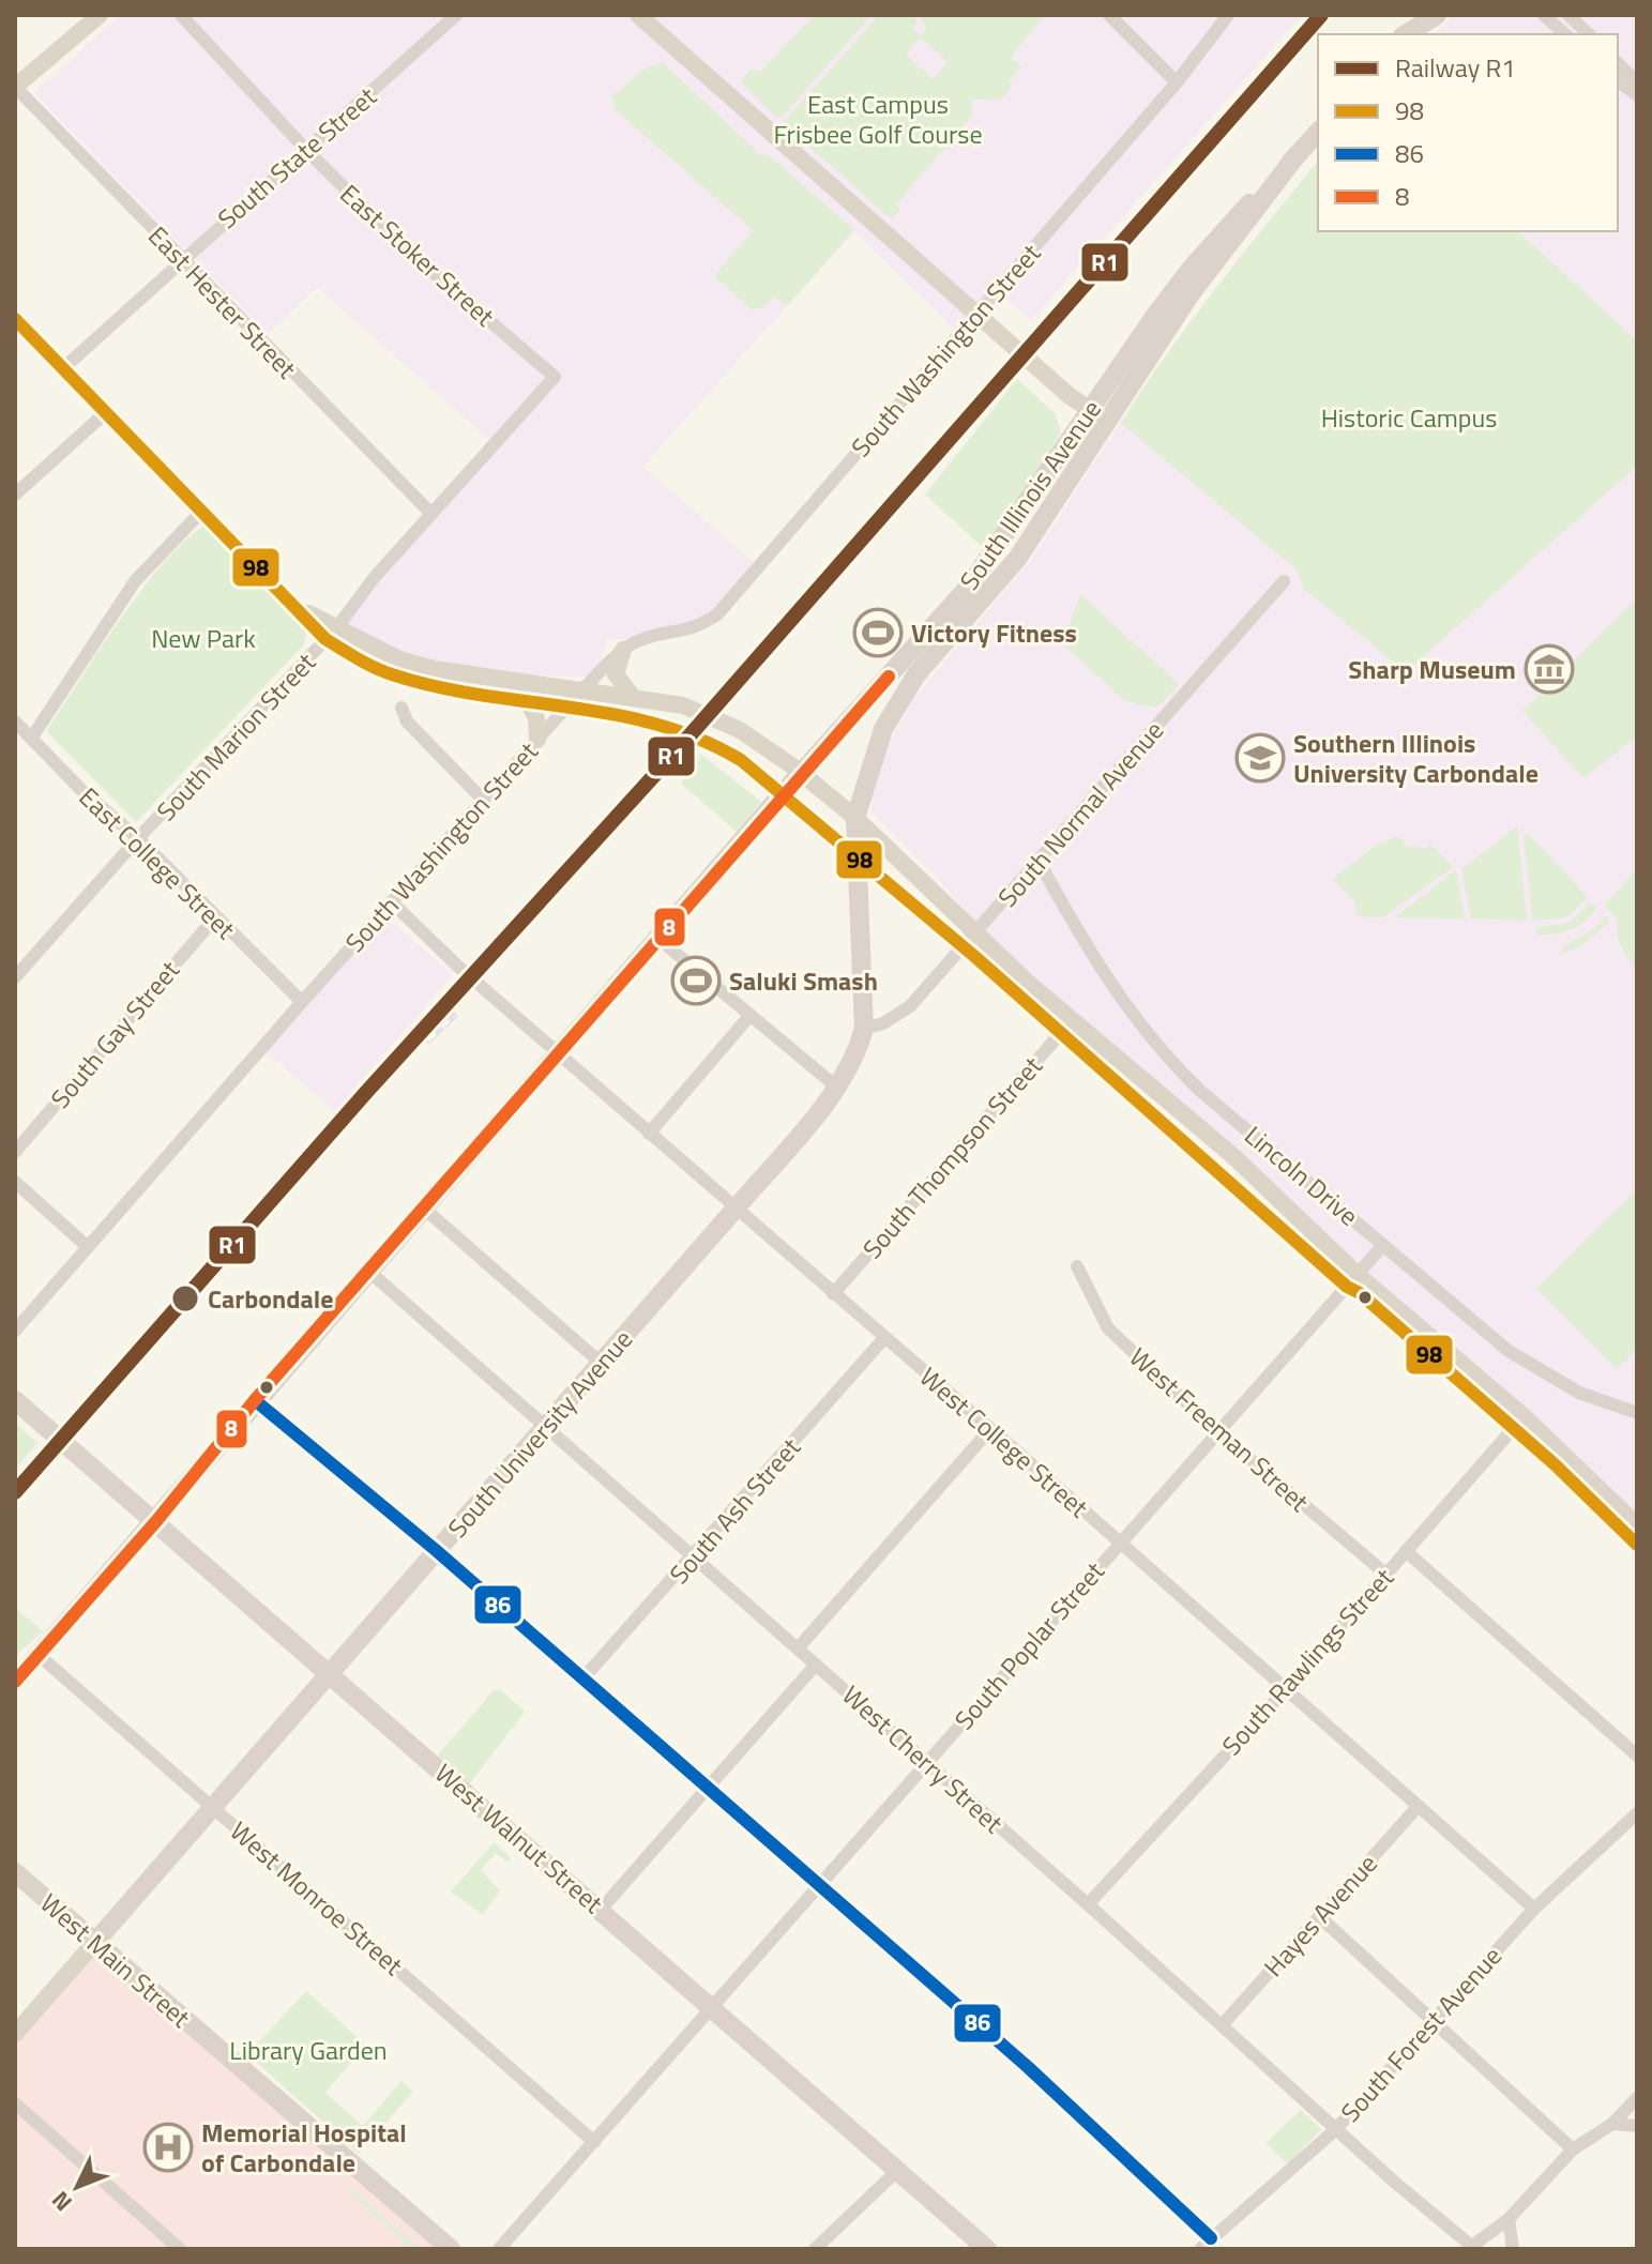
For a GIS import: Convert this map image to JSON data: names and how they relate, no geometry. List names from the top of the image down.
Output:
{
  "streets": {
    "highway": [
      "South Illinois Avenue",
      "South University Avenue",
      "West Walnut Street",
      "West Main Street"
    ],
    "street": [
      "South State Street",
      "East Stoker Street",
      "East Hester Street",
      "South Washington Street",
      "South Marion Street",
      "South Normal Avenue",
      "East College Street",
      "South Gay Street",
      "South Thompson Street",
      "Lincoln Drive",
      "West Freeman Street",
      "West College Street",
      "South Ash Street",
      "South Poplar Street",
      "South Rawlings Street",
      "West Cherry Street",
      "West Monroe Street",
      "Hayes Avenue",
      "South Forest Avenue"
    ]
  },
  "crossings": [
    ["South State Street", "East Stoker Street"],
    ["South State Street", "East Hester Street"],
    ["East Stoker Street", "South Marion Street"],
    ["East Hester Street", "South Marion Street"],
    ["South Washington Street", "East College Street"],
    ["South Washington Street", "West College Street"],
    ["South Illinois Avenue", "South Normal Avenue"],
    ["South Illinois Avenue", "South University Avenue"],
    ["South Illinois Avenue", "West College Street"],
    ["South Illinois Avenue", "West Cherry Street"],
    ["South Illinois Avenue", "West Walnut Street"],
    ["South Illinois Avenue", "West Monroe Street"],
    ["South Marion Street", "East College Street"],
    ["South Normal Avenue", "Lincoln Drive"],
    ["South Normal Avenue", "South University Avenue"],
    ["East College Street", "South Gay Street"],
    ["South Thompson Street", "West College Street"],
    ["Lincoln Drive", "South Poplar Street"],
    ["West Freeman Street", "South Poplar Street"],
    ["West Freeman Street", "South Rawlings Street"],
    ["South University Avenue", "West College Street"],
    ["South University Avenue", "West Cherry Street"],
    ["South University Avenue", "West Walnut Street"],
    ["South University Avenue", "West Monroe Street"],
    ["South University Avenue", "West Main Street"],
    ["West College Street", "South Ash Street"],
    ["West College Street", "South Poplar Street"],
    ["West College Street", "South Rawlings Street"],
    ["West College Street", "Hayes Avenue"],
    ["West College Street", "South Forest Avenue"],
    ["South Ash Street", "West Cherry Street"],
    ["South Poplar Street", "West Cherry Street"],
    ["South Poplar Street", "West Walnut Street"],
    ["South Poplar Street", "West Monroe Street"],
    ["South Rawlings Street", "West Cherry Street"],
    ["West Cherry Street", "Hayes Avenue"],
    ["West Cherry Street", "South Forest Avenue"]
  ],
  "parks": [
    "East Campus Frisbee Golf Course",
    "Historic Campus",
    "New Park",
    "Library Garden"
  ],
  "places": {
    "sports": ["Victory Fitness", "Saluki Smash"],
    "museum": ["Sharp Museum"],
    "school or university": ["Southern Illinois University Carbondale"],
    "other": ["Carbondale"],
    "hospital": ["Memorial Hospital of Carbondale"]
  },
  "lines": [
    "rail line R1",
    "transit line 98",
    "transit line 8",
    "transit line 86"
  ],
  "legend": [
    "Railway R1",
    "98",
    "86",
    "8"
  ],
  "north": "bottom left"
}
